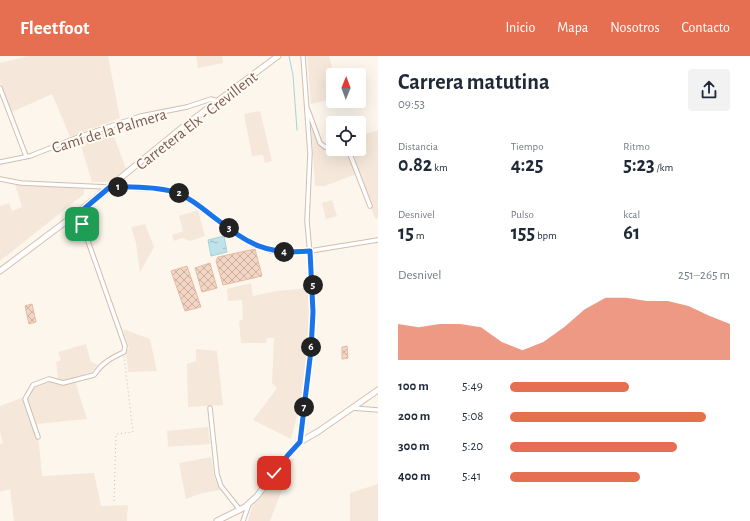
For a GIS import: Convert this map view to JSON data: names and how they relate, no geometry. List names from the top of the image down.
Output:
{
  "streets": {
    "street": ["Carretera Elx - Crevillent", "Camí de la Palmera"]
  },
  "crossings": [
    ["Carretera Elx - Crevillent", "Camí de la Palmera"]
  ],
  "north": "top",
  "page": {
    "header": "Fleetfoot",
    "nav": [
      "Inicio",
      "Mapa",
      "Nosotros",
      "Contacto"
    ],
    "heading": ["Carrera matutina", "09:53"],
    "stats": [
      ["Distancia", "0.82 km"],
      ["Tiempo", "4:25"],
      ["Ritmo", "5:23 /km"],
      ["Desnivel", "15 m"],
      ["Pulso", "155 bpm"],
      ["kcal", "61"]
    ],
    "pins": [
      "1",
      "2",
      "3",
      "4",
      "5",
      "6",
      "7"
    ],
    "chart": ["Desnivel", "251–265 m"],
    "list": [
      {
        "name": "100 m",
        "note": "5:49"
      },
      {
        "name": "200 m",
        "note": "5:08"
      },
      {
        "name": "300 m",
        "note": "5:20"
      },
      {
        "name": "400 m",
        "note": "5:41"
      }
    ]
  }
}
